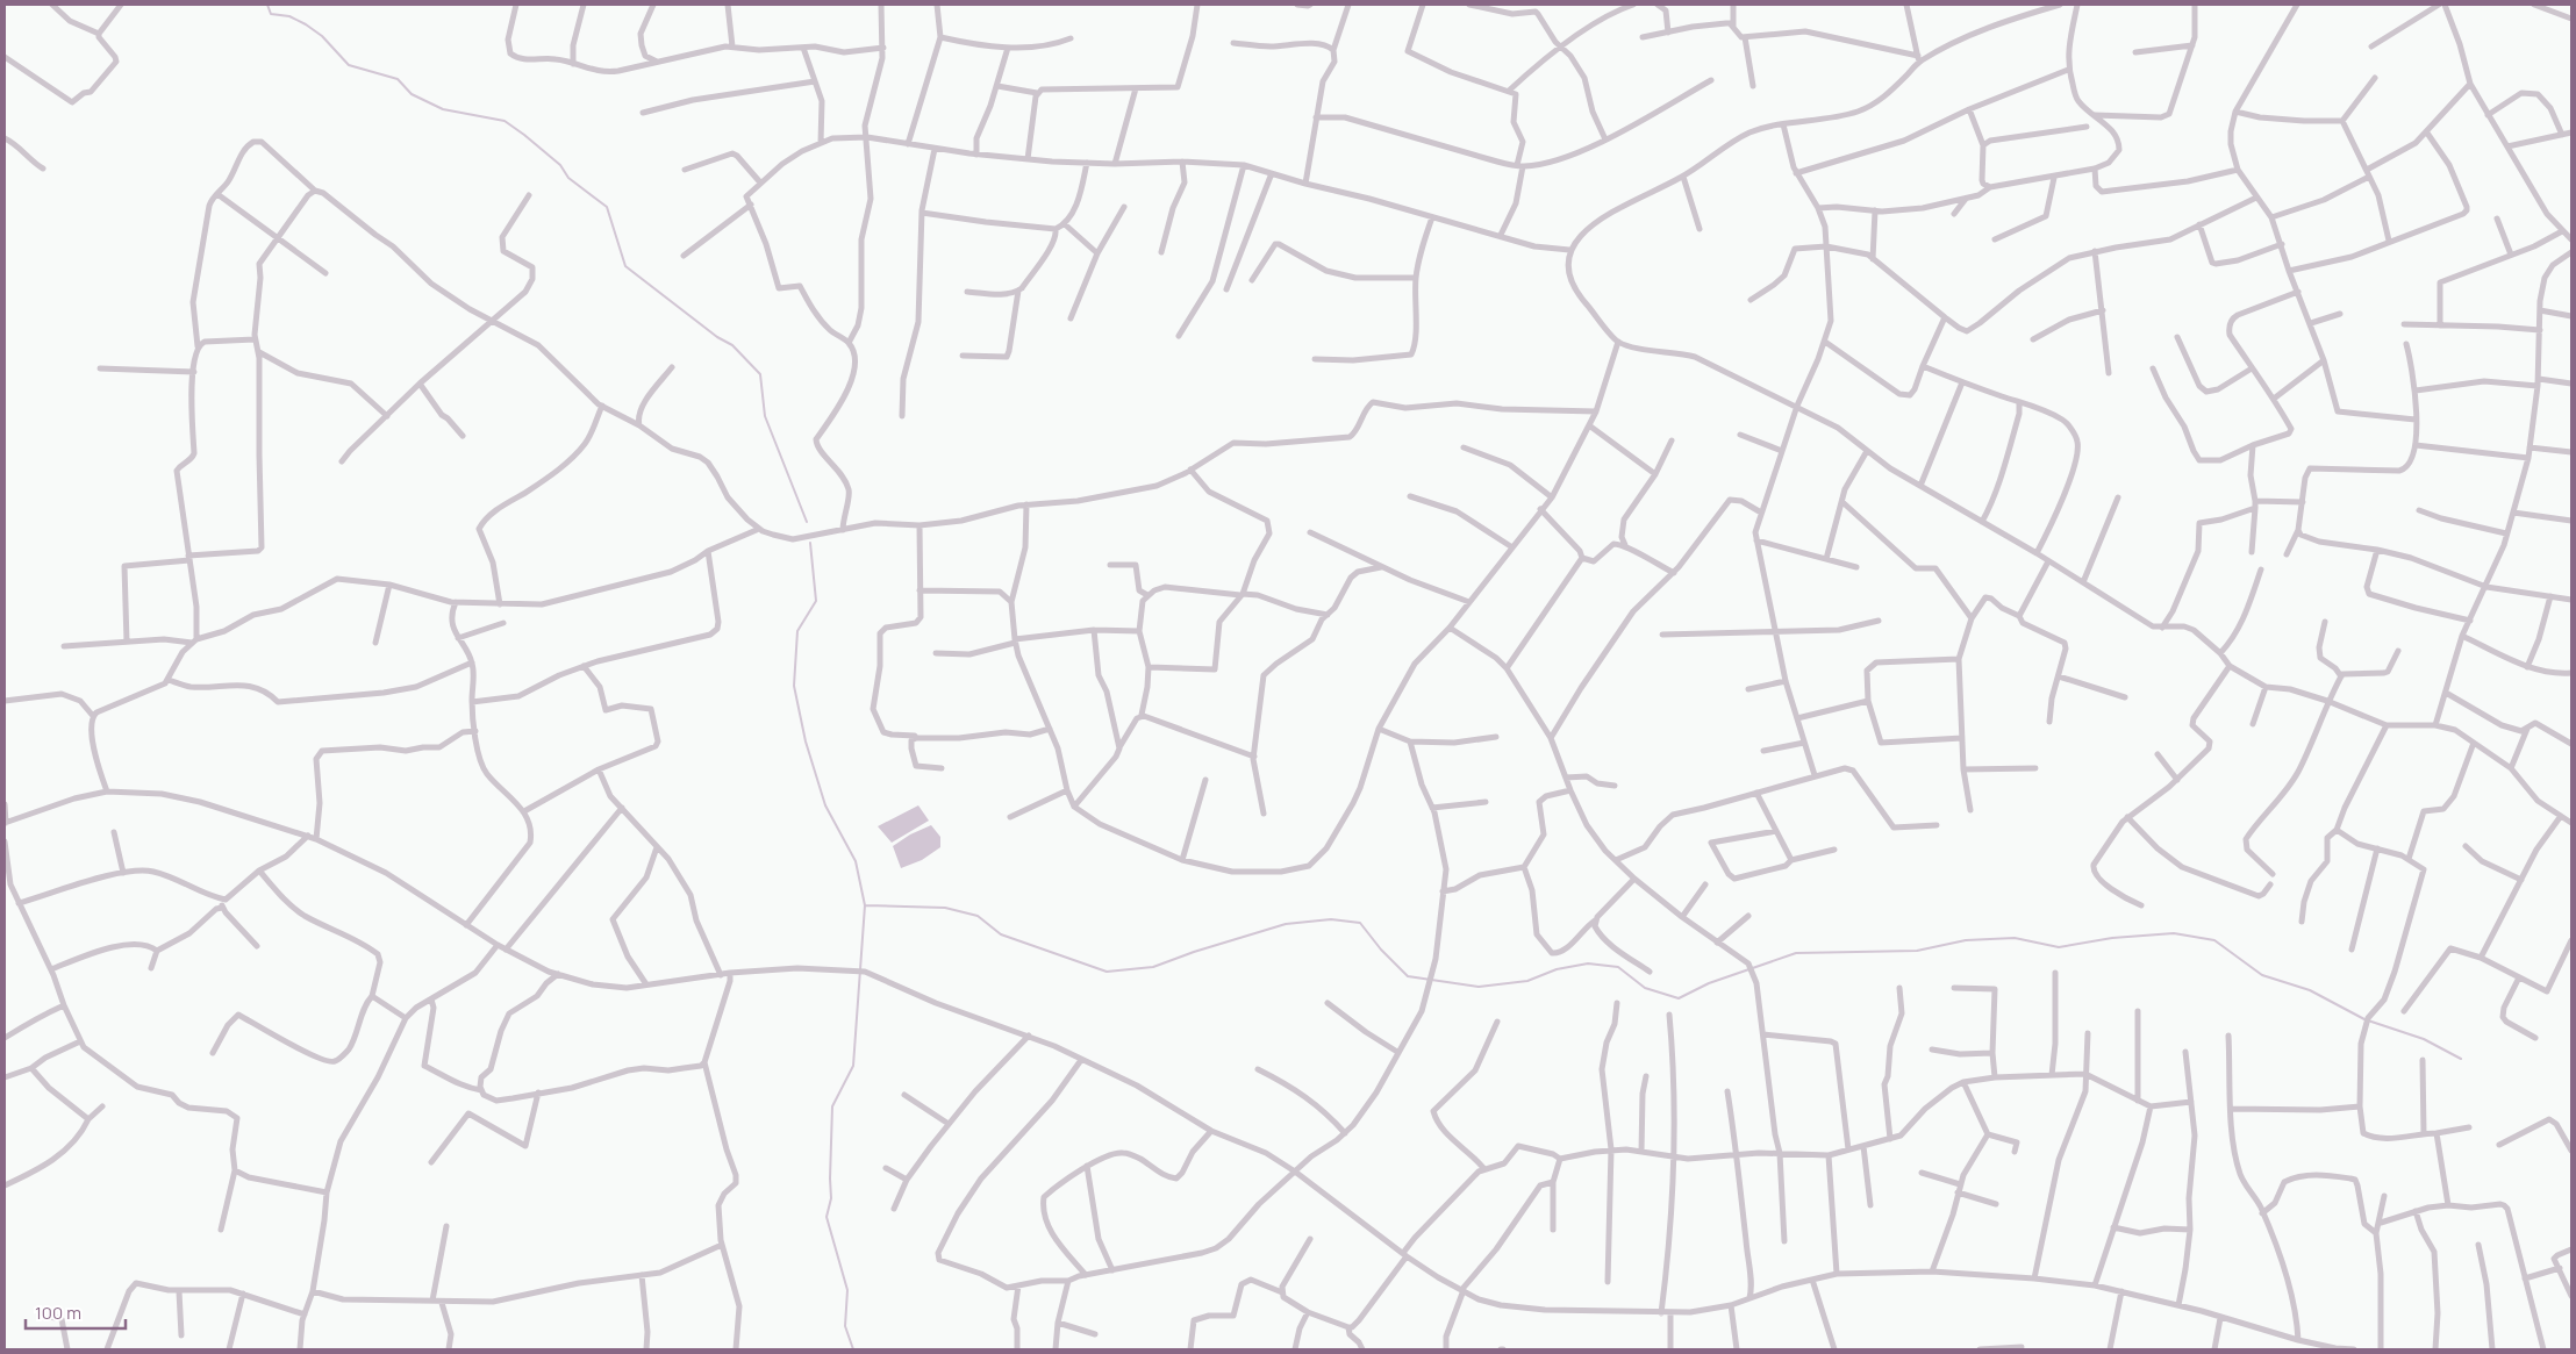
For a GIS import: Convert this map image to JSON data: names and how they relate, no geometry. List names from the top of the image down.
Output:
{
  "scale_bar": "100 m"
}
